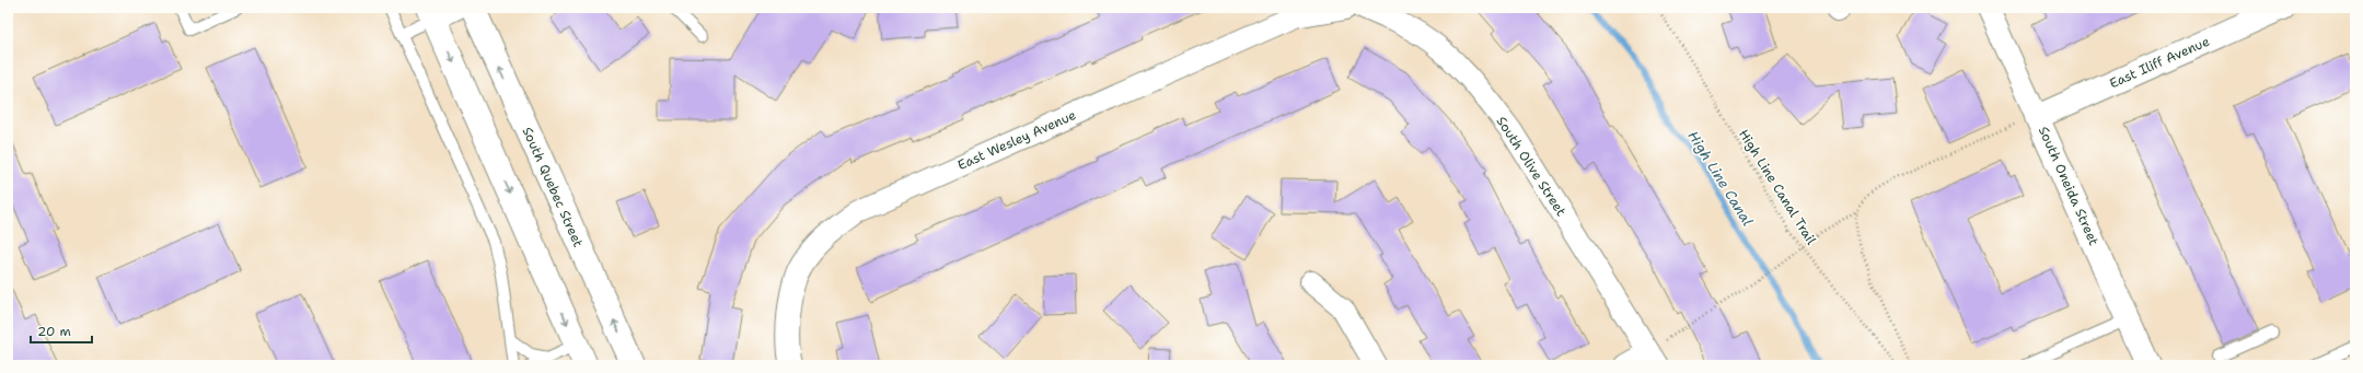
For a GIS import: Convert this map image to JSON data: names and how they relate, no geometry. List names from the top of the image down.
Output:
{
  "streets": {
    "main road": ["East Iliff Avenue", "South Oneida Street", "South Quebec Street"],
    "street": ["East Wesley Avenue", "South Olive Street"],
    "path": ["High Line Canal Trail"]
  },
  "crossings": [
    ["East Iliff Avenue", "South Oneida Street"]
  ],
  "water": ["High Line Canal"],
  "scale_bar": "20 m"
}
